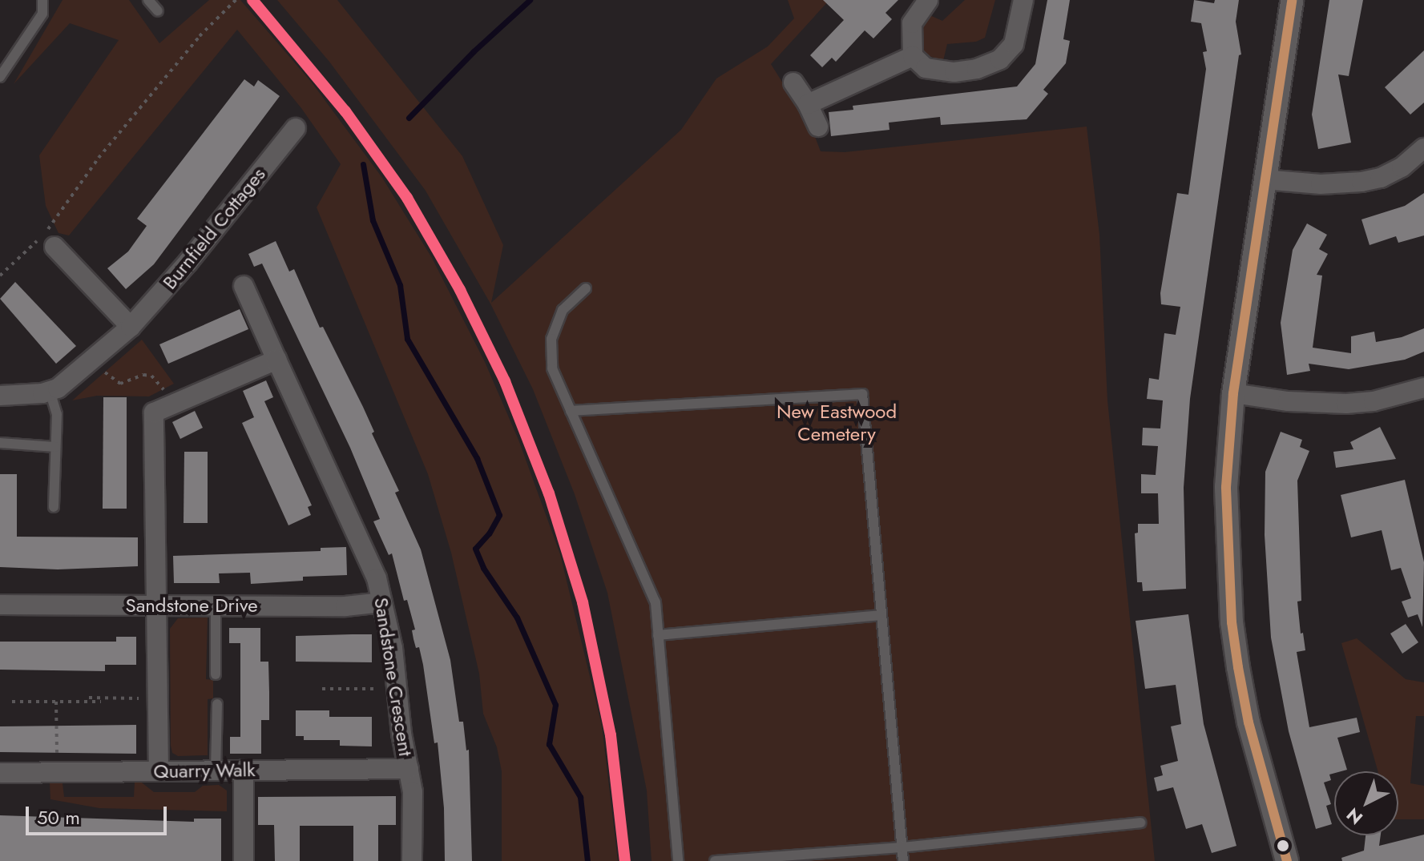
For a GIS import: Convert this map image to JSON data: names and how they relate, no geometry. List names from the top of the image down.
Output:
{
  "streets": {
    "street": [
      "Burnfield Cottages",
      "Sandstone Drive",
      "Sandstone Crescent",
      "Quarry Walk"
    ]
  },
  "crossings": [
    ["Sandstone Drive", "Sandstone Crescent"],
    ["Sandstone Crescent", "Quarry Walk"]
  ],
  "parks": ["New Eastwood Cemetery"],
  "scale_bar": "50 m",
  "north": "bottom left"
}
